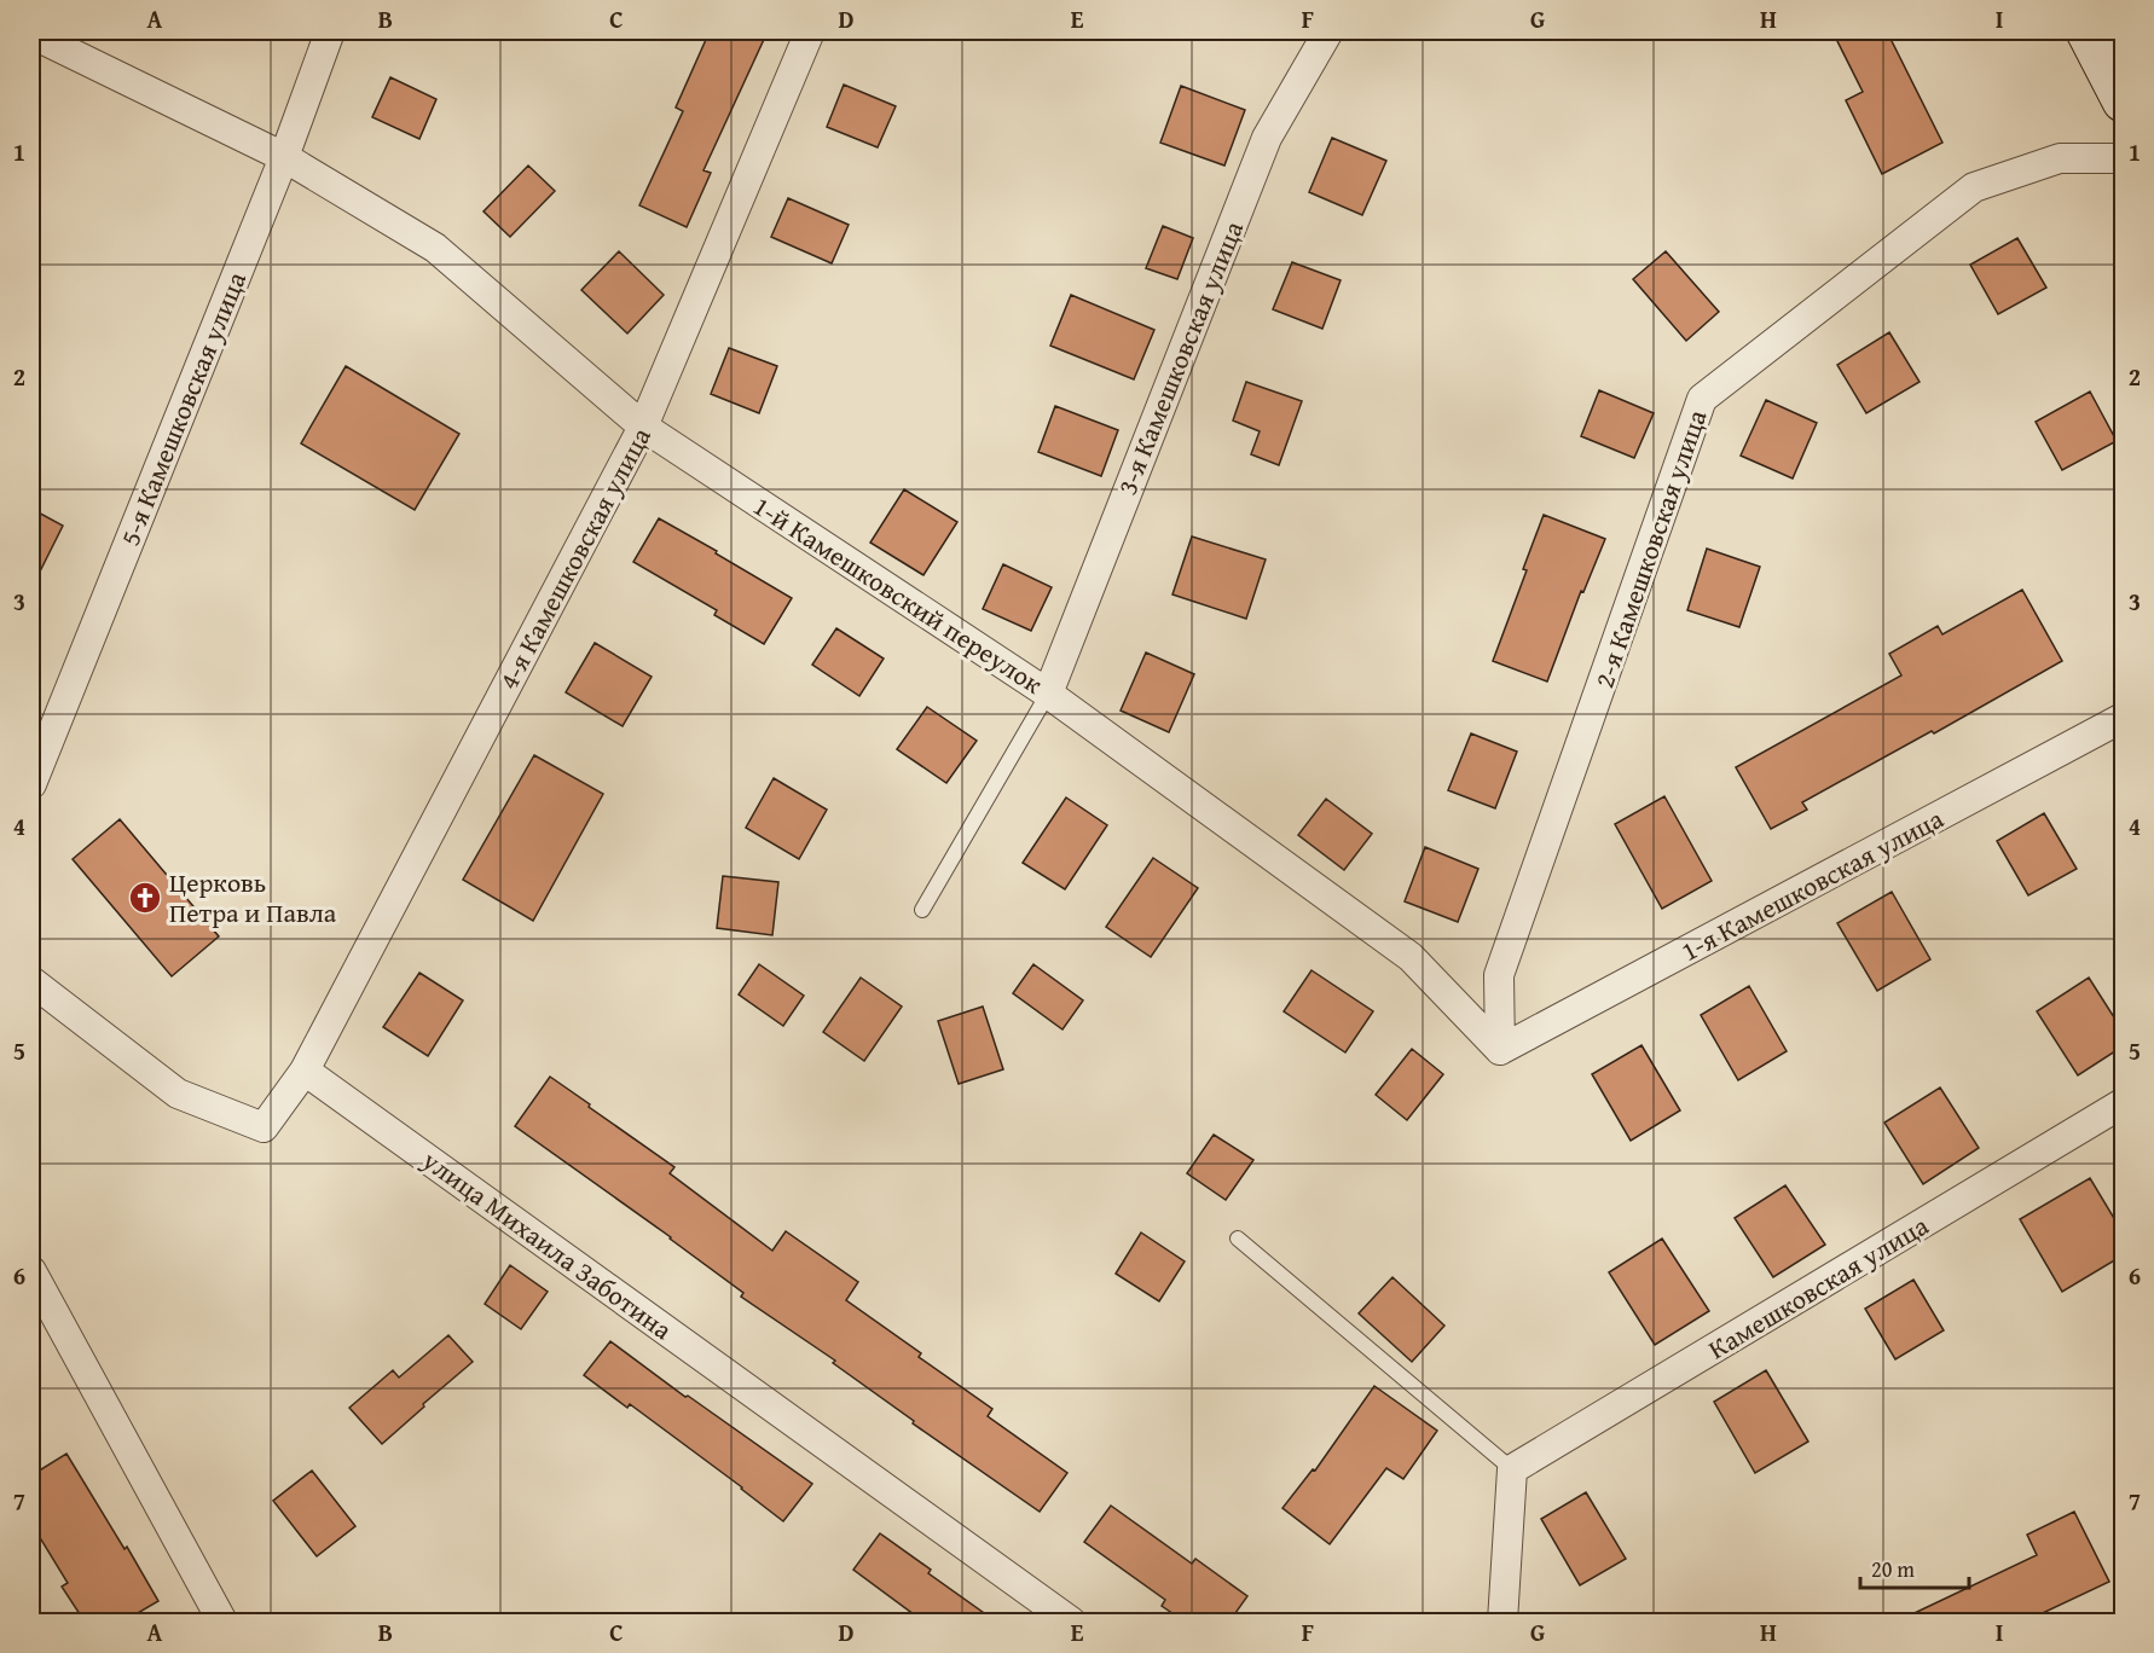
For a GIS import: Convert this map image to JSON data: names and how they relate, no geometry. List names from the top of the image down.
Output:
{
  "streets": {
    "street": [
      "3-я Камешковская улица",
      "5-я Камешковская улица",
      "2-я Камешковская улица",
      "4-я Камешковская улица",
      "1-й Камешковский переулок",
      "1-я Камешковская улица",
      "улица Михаила Заботина",
      "Камешковская улица"
    ]
  },
  "crossings": [
    ["3-я Камешковская улица", "1-й Камешковский переулок"],
    ["5-я Камешковская улица", "1-й Камешковский переулок"],
    ["2-я Камешковская улица", "1-й Камешковский переулок"],
    ["2-я Камешковская улица", "1-я Камешковская улица"],
    ["4-я Камешковская улица", "1-й Камешковский переулок"],
    ["4-я Камешковская улица", "улица Михаила Заботина"],
    ["1-й Камешковский переулок", "1-я Камешковская улица"]
  ],
  "places": {
    "church": ["Церковь Петра и Павла"]
  },
  "scale_bar": "20 m",
  "grid": {
    "columns": [
      "A",
      "B",
      "C",
      "D",
      "E",
      "F",
      "G",
      "H",
      "I"
    ],
    "rows": [
      "1",
      "2",
      "3",
      "4",
      "5",
      "6",
      "7"
    ]
  }
}
